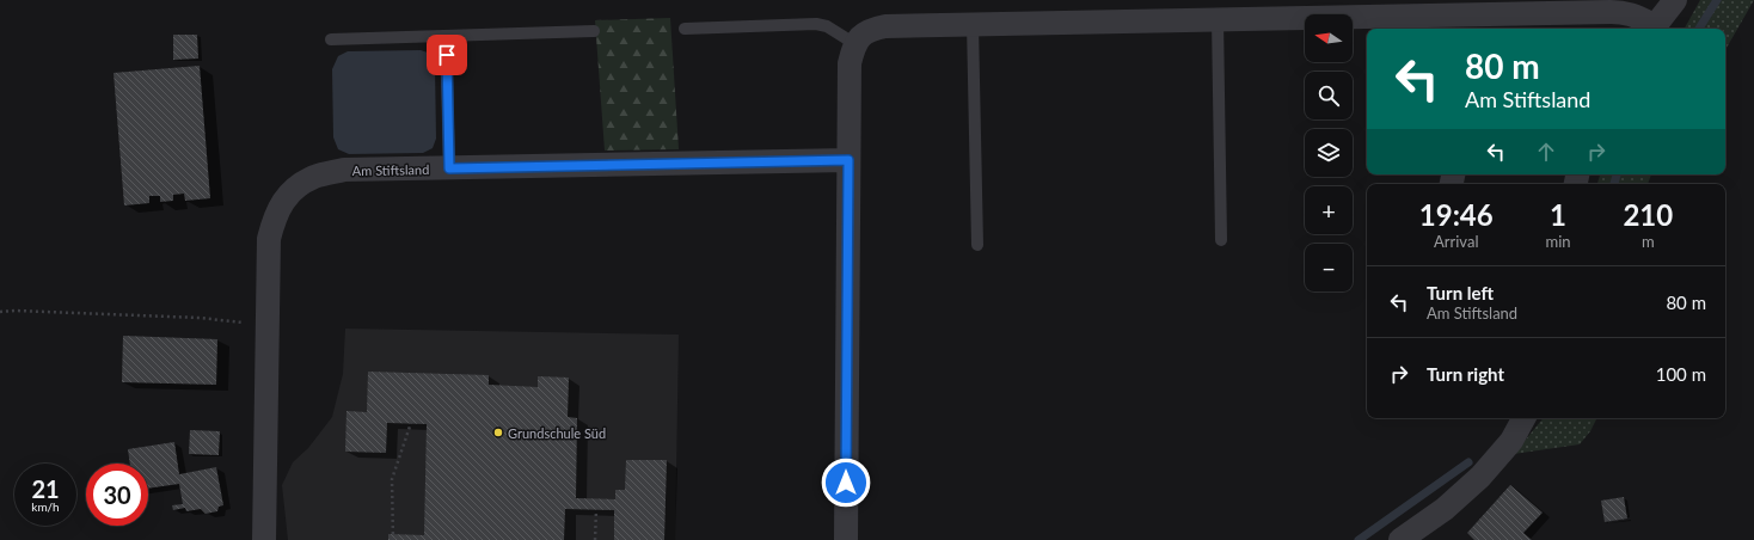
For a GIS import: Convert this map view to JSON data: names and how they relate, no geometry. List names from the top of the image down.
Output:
{
  "streets": {
    "street": ["Am Stiftsland"]
  },
  "places": ["Grundschule Süd"],
  "north": "left",
  "page": {
    "map_buttons": ["+", "−"],
    "turn": ["80 m", "Am Stiftsland"],
    "eta": [
      "19:46",
      "Arrival",
      "1",
      "min",
      "210",
      "m"
    ],
    "list": [
      {
        "name": "Turn left",
        "note": "Am Stiftsland",
        "value": "80 m"
      },
      {
        "name": "Turn right",
        "value": "100 m"
      }
    ],
    "speed": "21 km/h",
    "limit": "30"
  }
}
